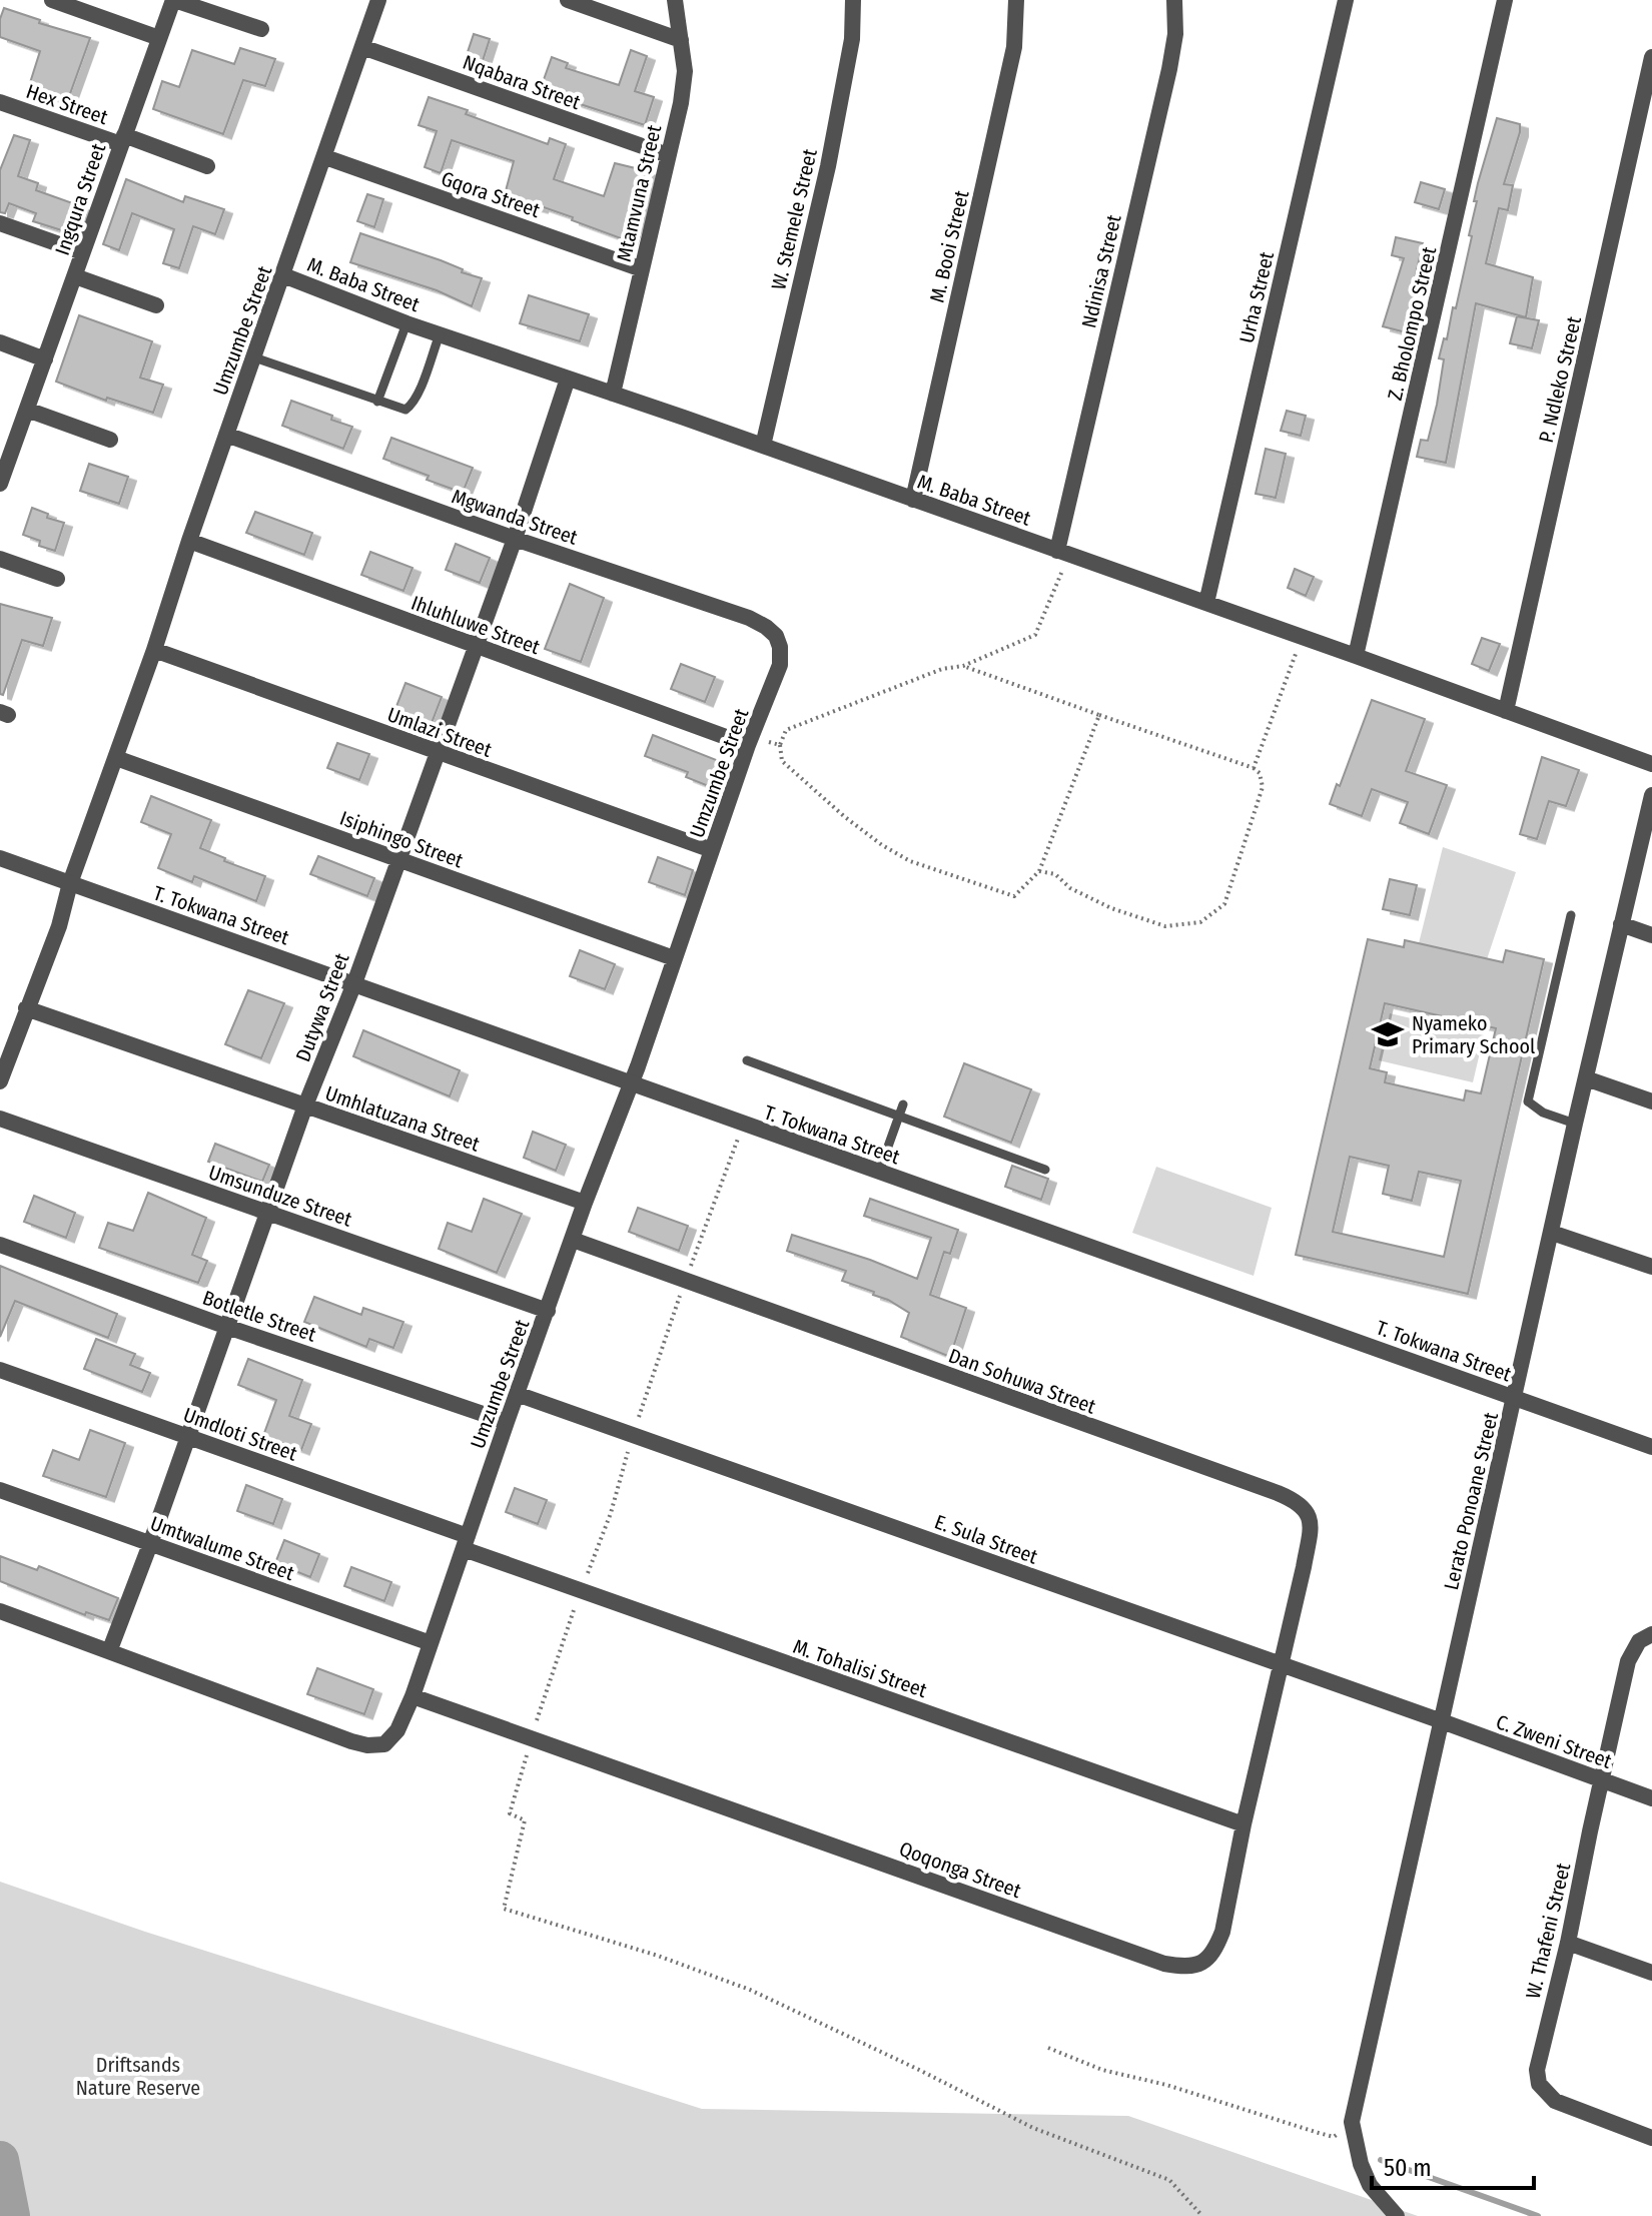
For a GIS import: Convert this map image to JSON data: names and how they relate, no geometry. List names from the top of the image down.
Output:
{
  "streets": {
    "street": [
      "Nqabara Street",
      "Hex Street",
      "Mtamvuna Street",
      "Gqora Street",
      "Ingqura Street",
      "W. Stemele Street",
      "M. Booi Street",
      "Ndinisa Street",
      "M. Baba Street",
      "Urha Street",
      "Z. Bholompo Street",
      "Umzumbe Street",
      "P. Ndleko Street",
      "Mgwanda Street",
      "Ihluhluwe Street",
      "Umlazi Street",
      "Isiphingo Street",
      "T. Tokwana Street",
      "Dutywa Street",
      "Umhlatuzana Street",
      "Umsunduze Street",
      "Botletle Street",
      "Dan Sohuwa Street",
      "Umdloti Street",
      "Lerato Ponoane Street",
      "E. Sula Street",
      "Umtwalume Street",
      "M. Tohalisi Street",
      "C. Zweni Street",
      "Qoqonga Street",
      "W. Thafeni Street"
    ]
  },
  "crossings": [
    ["Nqabara Street", "Mtamvuna Street"],
    ["Nqabara Street", "Umzumbe Street"],
    ["Hex Street", "Ingqura Street"],
    ["Mtamvuna Street", "Gqora Street"],
    ["Mtamvuna Street", "M. Baba Street"],
    ["Gqora Street", "Umzumbe Street"],
    ["W. Stemele Street", "M. Baba Street"],
    ["M. Booi Street", "M. Baba Street"],
    ["Ndinisa Street", "M. Baba Street"],
    ["M. Baba Street", "Urha Street"],
    ["M. Baba Street", "Z. Bholompo Street"],
    ["M. Baba Street", "Umzumbe Street"],
    ["M. Baba Street", "P. Ndleko Street"],
    ["M. Baba Street", "Dutywa Street"],
    ["Umzumbe Street", "Mgwanda Street"],
    ["Umzumbe Street", "Ihluhluwe Street"],
    ["Umzumbe Street", "Umlazi Street"],
    ["Umzumbe Street", "Isiphingo Street"],
    ["Umzumbe Street", "T. Tokwana Street"],
    ["Umzumbe Street", "Dutywa Street"],
    ["Umzumbe Street", "Umhlatuzana Street"],
    ["Umzumbe Street", "Umsunduze Street"],
    ["Umzumbe Street", "Botletle Street"],
    ["Umzumbe Street", "Dan Sohuwa Street"],
    ["Umzumbe Street", "Umdloti Street"],
    ["Umzumbe Street", "E. Sula Street"],
    ["Umzumbe Street", "Umtwalume Street"],
    ["Umzumbe Street", "M. Tohalisi Street"],
    ["Umzumbe Street", "Qoqonga Street"],
    ["Mgwanda Street", "Dutywa Street"],
    ["Ihluhluwe Street", "Dutywa Street"],
    ["Umlazi Street", "Dutywa Street"],
    ["Isiphingo Street", "Dutywa Street"],
    ["T. Tokwana Street", "Dutywa Street"],
    ["T. Tokwana Street", "Lerato Ponoane Street"],
    ["Dutywa Street", "Umhlatuzana Street"],
    ["Dutywa Street", "Umsunduze Street"],
    ["Dutywa Street", "Botletle Street"],
    ["Dutywa Street", "Umdloti Street"],
    ["Dutywa Street", "Umtwalume Street"],
    ["Dan Sohuwa Street", "E. Sula Street"],
    ["Dan Sohuwa Street", "Qoqonga Street"],
    ["Umdloti Street", "M. Tohalisi Street"],
    ["Lerato Ponoane Street", "E. Sula Street"],
    ["Lerato Ponoane Street", "C. Zweni Street"],
    ["E. Sula Street", "C. Zweni Street"],
    ["E. Sula Street", "Qoqonga Street"],
    ["M. Tohalisi Street", "Qoqonga Street"],
    ["C. Zweni Street", "W. Thafeni Street"]
  ],
  "parks": ["Driftsands Nature Reserve"],
  "places": {
    "school or university": ["Nyameko Primary School"]
  },
  "scale_bar": "50 m"
}
